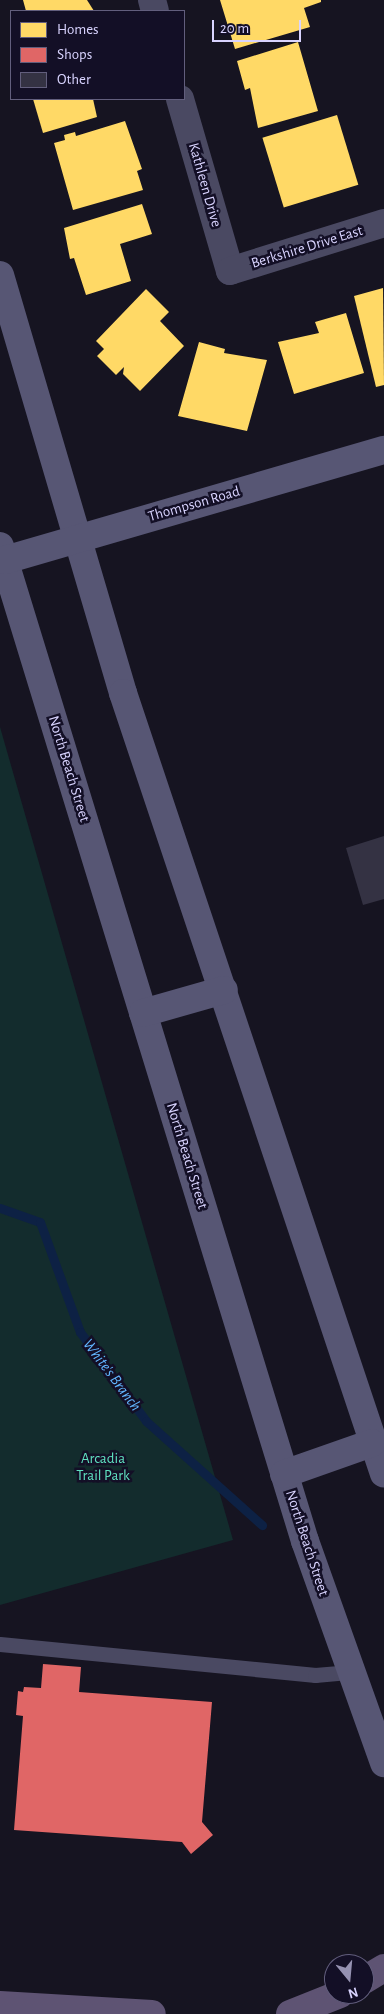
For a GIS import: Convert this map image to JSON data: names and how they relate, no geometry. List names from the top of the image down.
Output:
{
  "streets": {
    "main road": ["Thompson Road", "North Beach Street"],
    "street": ["Kathleen Drive", "Berkshire Drive East"]
  },
  "crossings": [
    ["Kathleen Drive", "Berkshire Drive East"],
    ["Thompson Road", "North Beach Street"]
  ],
  "water": ["White's Branch"],
  "parks": ["Arcadia Trail Park"],
  "legend": ["Homes", "Shops", "Other"],
  "scale_bar": "20 m",
  "north": "bottom"
}
